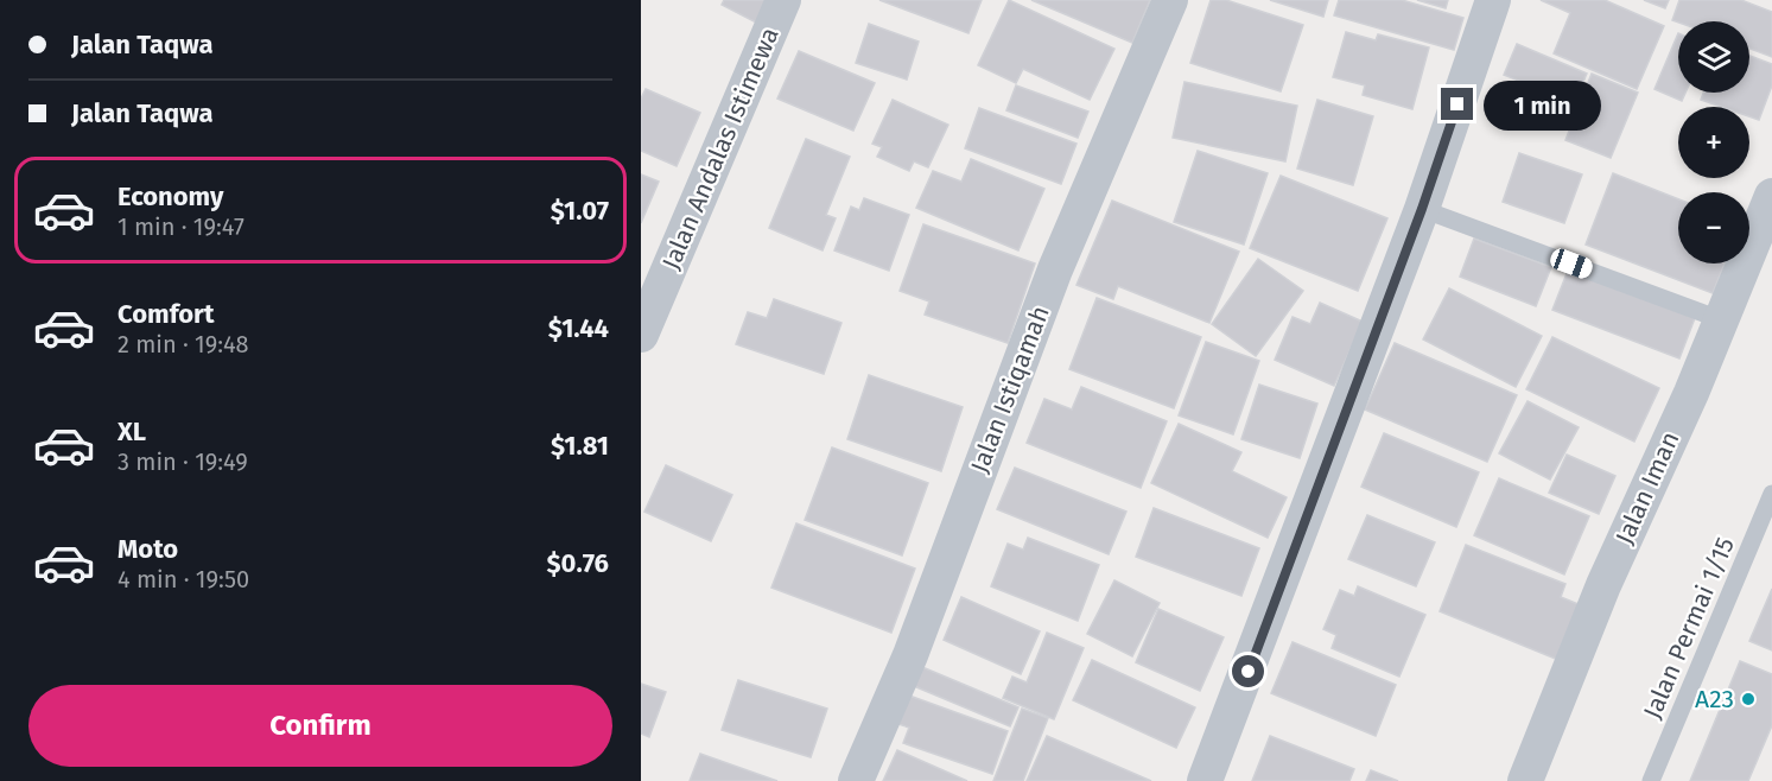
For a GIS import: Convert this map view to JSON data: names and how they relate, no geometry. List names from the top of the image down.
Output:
{
  "streets": {
    "street": ["Jalan Andalas Istimewa", "Jalan Istiqamah", "Jalan Iman"],
    "lane": ["Jalan Permai 1/15"]
  },
  "places": ["A23"],
  "page": {
    "banner": ["Jalan Taqwa", "Jalan Taqwa"],
    "map_buttons": ["+", "−"],
    "bubble": "1 min",
    "list": [
      {
        "name": "Economy",
        "note": "1 min · 19:47",
        "value": "$1.07"
      },
      {
        "name": "Comfort",
        "note": "2 min · 19:48",
        "value": "$1.44"
      },
      {
        "name": "XL",
        "note": "3 min · 19:49",
        "value": "$1.81"
      },
      {
        "name": "Moto",
        "note": "4 min · 19:50",
        "value": "$0.76"
      }
    ],
    "buttons": "Confirm"
  }
}
